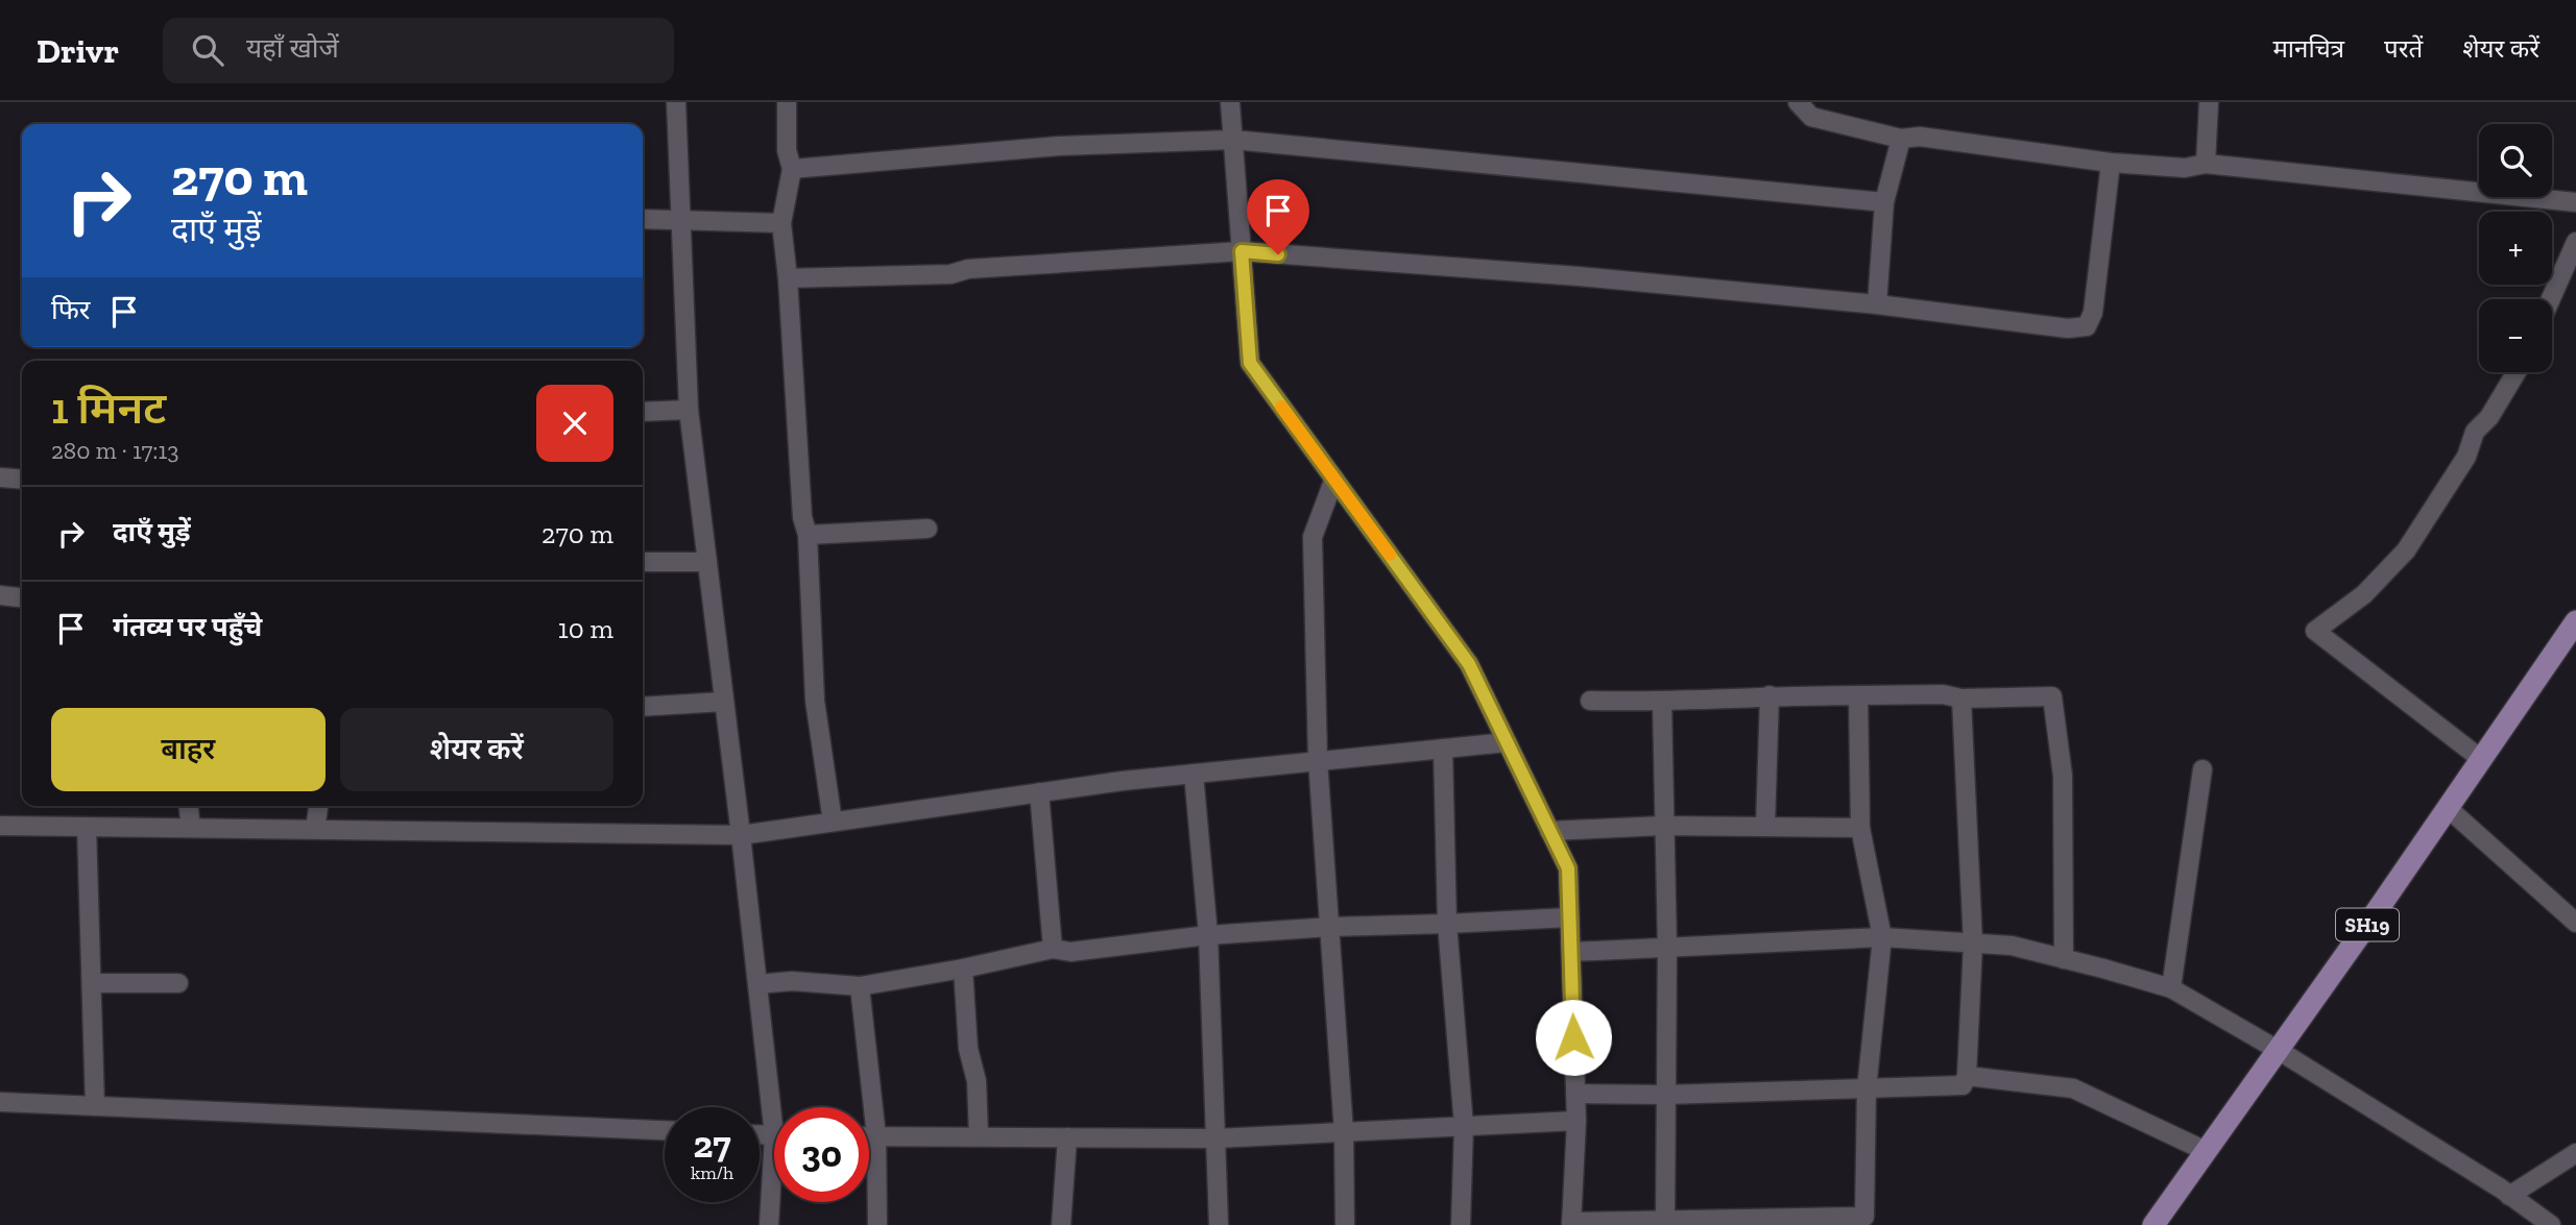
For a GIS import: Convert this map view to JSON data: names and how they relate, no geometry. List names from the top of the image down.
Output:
{
  "streets": {
    "main road": ["SH19"]
  },
  "page": {
    "header": "Drivr",
    "search": "यहाँ खोजें",
    "nav": ["मानचित्र", "परतें", "शेयर करें"],
    "map_buttons": ["+", "−"],
    "turn": ["270 m", "दाएँ मुड़ें"],
    "then": "फिर",
    "heading": ["1 मिनट", "280 m · 17:13"],
    "list": [
      {
        "name": "दाएँ मुड़ें",
        "value": "270 m"
      },
      {
        "name": "गंतव्य पर पहुँचे",
        "value": "10 m"
      }
    ],
    "buttons": ["बाहर", "शेयर करें"],
    "speed": "27 km/h",
    "limit": "30"
  }
}
